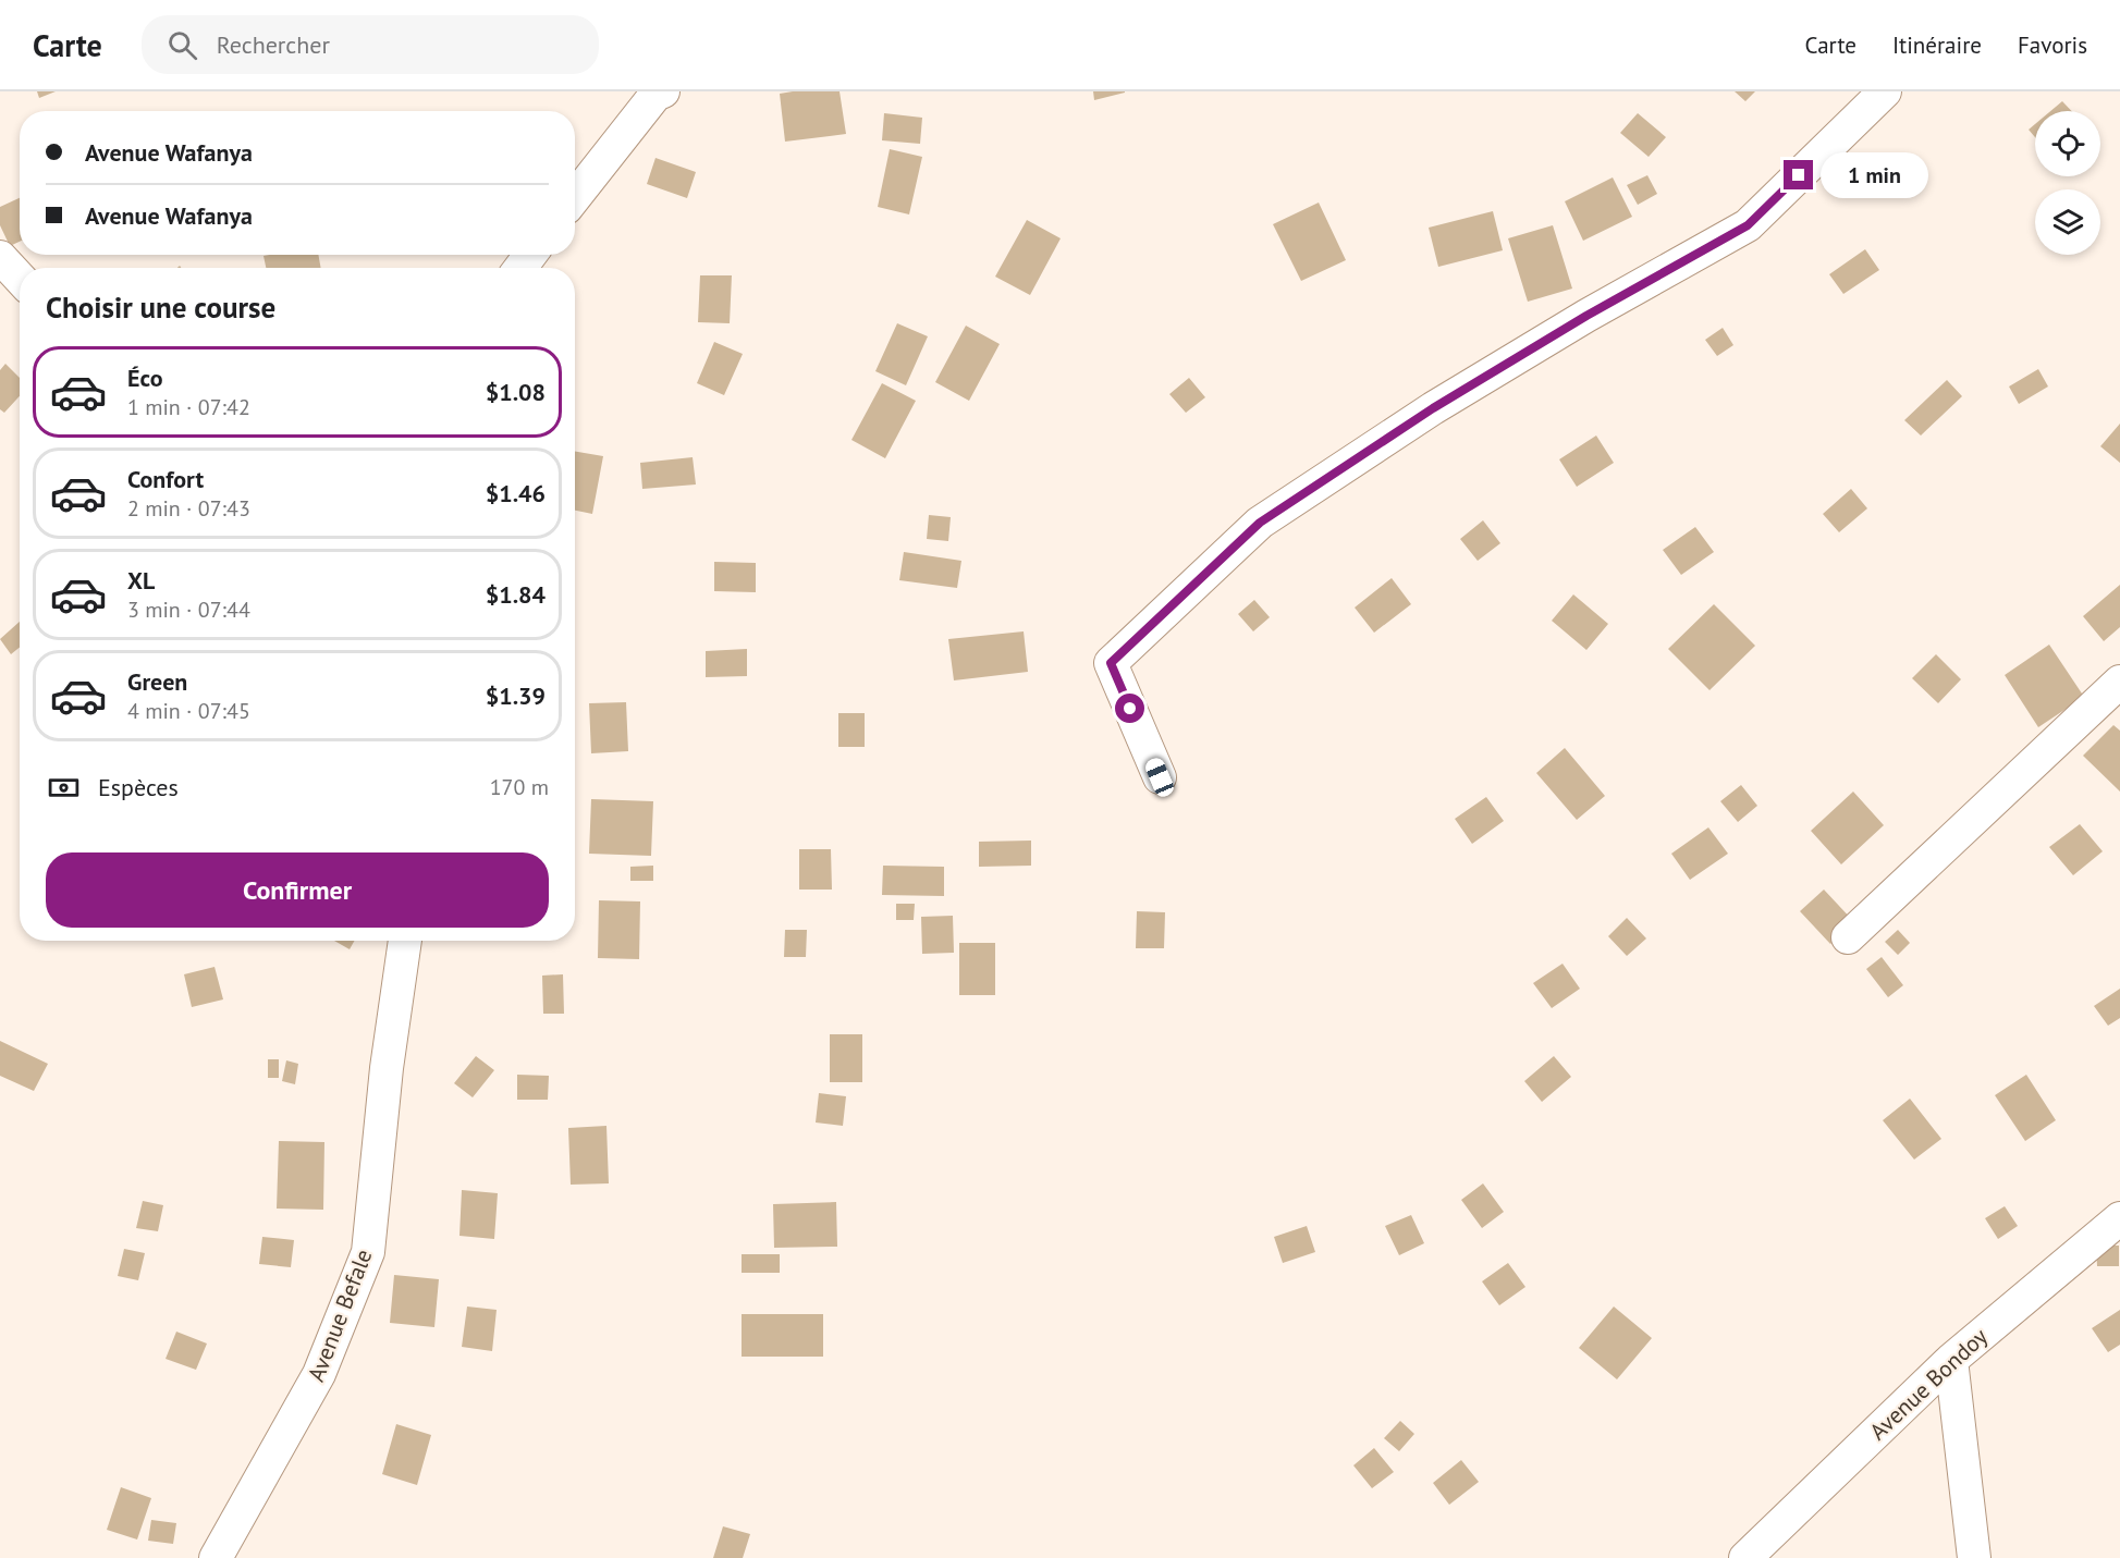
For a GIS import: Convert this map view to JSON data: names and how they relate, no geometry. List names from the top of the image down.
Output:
{
  "streets": {
    "street": ["Avenue Befale", "Avenue Bondoy"]
  },
  "page": {
    "header": "Carte",
    "search": "Rechercher",
    "nav": ["Carte", "Itinéraire", "Favoris"],
    "banner": ["Avenue Wafanya", "Avenue Wafanya"],
    "bubble": "1 min",
    "heading": "Choisir une course",
    "list": [
      {
        "name": "Éco",
        "note": "1 min · 07:42",
        "value": "$1.08"
      },
      {
        "name": "Confort",
        "note": "2 min · 07:43",
        "value": "$1.46"
      },
      {
        "name": "XL",
        "note": "3 min · 07:44",
        "value": "$1.84"
      },
      {
        "name": "Green",
        "note": "4 min · 07:45",
        "value": "$1.39"
      }
    ],
    "pay": ["Espèces", "170 m"],
    "buttons": "Confirmer"
  }
}
